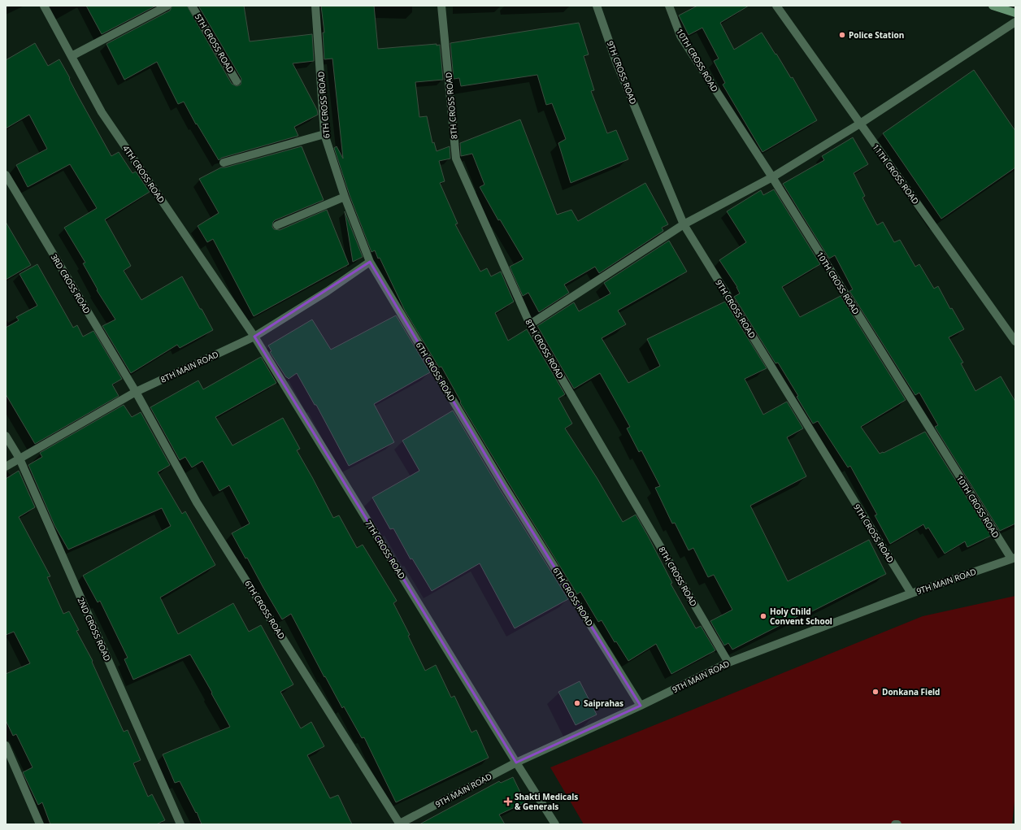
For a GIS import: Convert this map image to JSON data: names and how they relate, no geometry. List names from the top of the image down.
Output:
{
  "streets": {
    "street": [
      "5TH CROSS ROAD",
      "10TH CROSS ROAD",
      "9TH CROSS ROAD",
      "6TH CROSS ROAD",
      "8TH CROSS ROAD",
      "4TH CROSS ROAD",
      "11TH CROSS ROAD",
      "3RD CROSS ROAD",
      "8TH MAIN ROAD",
      "7TH CROSS ROAD",
      "9TH MAIN ROAD",
      "2ND CROSS ROAD"
    ]
  },
  "crossings": [
    ["10TH CROSS ROAD", "9TH MAIN ROAD"],
    ["9TH CROSS ROAD", "9TH MAIN ROAD"],
    ["6TH CROSS ROAD", "3RD CROSS ROAD"],
    ["6TH CROSS ROAD", "8TH MAIN ROAD"],
    ["6TH CROSS ROAD", "9TH MAIN ROAD"],
    ["8TH CROSS ROAD", "9TH MAIN ROAD"],
    ["4TH CROSS ROAD", "8TH MAIN ROAD"],
    ["4TH CROSS ROAD", "7TH CROSS ROAD"],
    ["3RD CROSS ROAD", "8TH MAIN ROAD"],
    ["8TH MAIN ROAD", "7TH CROSS ROAD"],
    ["8TH MAIN ROAD", "2ND CROSS ROAD"],
    ["7TH CROSS ROAD", "9TH MAIN ROAD"]
  ],
  "places": {
    "other": [
      "Police Station",
      "Holy Child Convent School",
      "Donkana Field",
      "Saiprahas"
    ],
    "health": ["Shakti Medicals & Generals"]
  }
}
